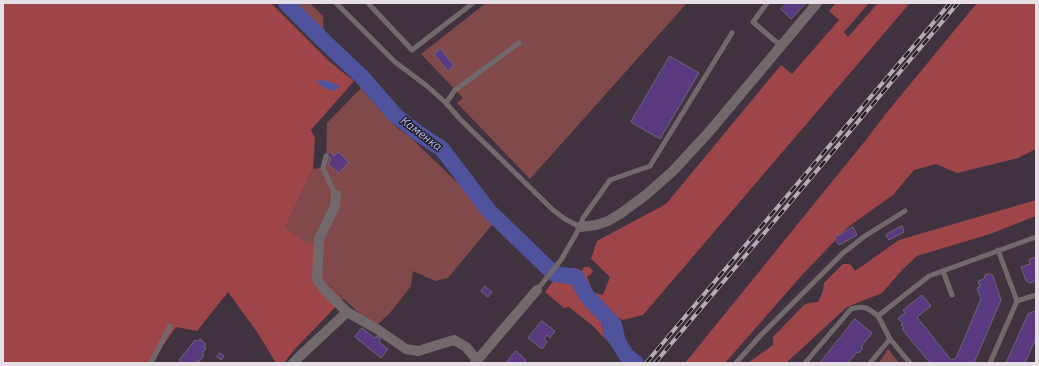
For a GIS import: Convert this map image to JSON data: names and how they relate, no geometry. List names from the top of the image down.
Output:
{
  "water": ["Каменка"]
}
